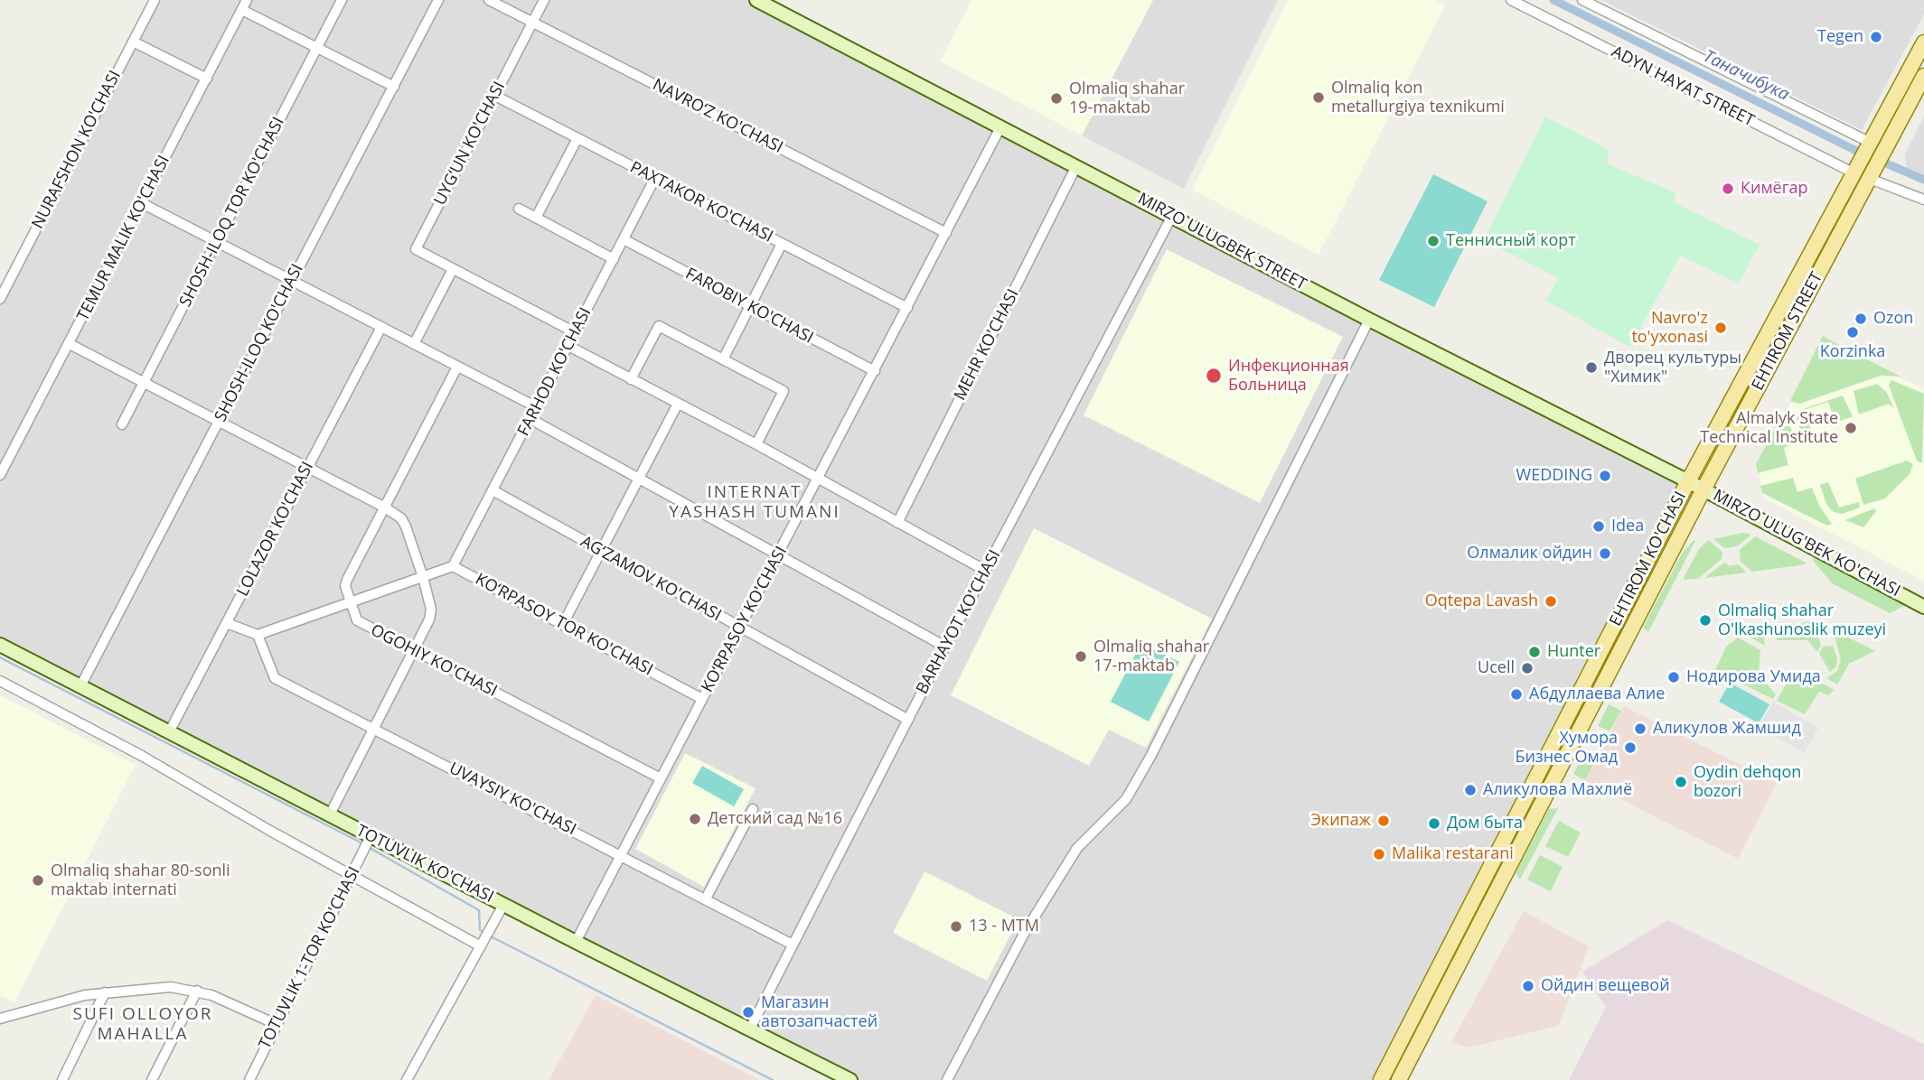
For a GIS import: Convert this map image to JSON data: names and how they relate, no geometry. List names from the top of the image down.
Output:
{
  "streets": {
    "main road": [
      "MIRZO ULUGBEK STREET",
      "EHTIROM STREET",
      "MIRZO ULUG'BEK KO'CHASI",
      "EHTIROM KO'CHASI",
      "TOTUVLIK KO'CHASI"
    ],
    "street": [
      "ADYN HAYAT STREET",
      "NAVRO‘Z KO'CHASI",
      "UYG‘UN KO'CHASI",
      "NURAFSHON KO'CHASI",
      "PAXTAKOR KO'CHASI",
      "SHOSH-ILOQ TOR KO'CHASI",
      "TEMUR MALIK KO'CHASI",
      "FAROBIY KO'CHASI",
      "SHOSH-ILOQ KO'CHASI",
      "MEHR KO'CHASI",
      "FARHOD KO'CHASI",
      "LOLAZOR KO'CHASI",
      "AG‘ZAMOV KO'CHASI",
      "KO‘RPASOY KO'CHASI",
      "BARHAYOT KO'CHASI",
      "KO‘RPASOY TOR KO'CHASI",
      "OGOHIY KO'CHASI",
      "UVAYSIY KO'CHASI",
      "TOTUVLIK 1-TOR KO'CHASI"
    ]
  },
  "crossings": [
    ["ADYN HAYAT STREET", "EHTIROM KO'CHASI"],
    ["NAVRO‘Z KO'CHASI", "UYG‘UN KO'CHASI"],
    ["NAVRO‘Z KO'CHASI", "KO‘RPASOY KO'CHASI"],
    ["UYG‘UN KO'CHASI", "PAXTAKOR KO'CHASI"],
    ["UYG‘UN KO'CHASI", "FARHOD KO'CHASI"],
    ["PAXTAKOR KO'CHASI", "FARHOD KO'CHASI"],
    ["PAXTAKOR KO'CHASI", "KO‘RPASOY KO'CHASI"],
    ["MIRZO ULUGBEK STREET", "MEHR KO'CHASI"],
    ["MIRZO ULUGBEK STREET", "MIRZO ULUG'BEK KO'CHASI"],
    ["MIRZO ULUGBEK STREET", "EHTIROM KO'CHASI"],
    ["MIRZO ULUGBEK STREET", "KO‘RPASOY KO'CHASI"],
    ["MIRZO ULUGBEK STREET", "BARHAYOT KO'CHASI"],
    ["FAROBIY KO'CHASI", "FARHOD KO'CHASI"],
    ["FAROBIY KO'CHASI", "KO‘RPASOY KO'CHASI"],
    ["EHTIROM STREET", "MIRZO ULUG'BEK KO'CHASI"],
    ["EHTIROM STREET", "EHTIROM KO'CHASI"],
    ["SHOSH-ILOQ KO'CHASI", "TOTUVLIK KO'CHASI"],
    ["FARHOD KO'CHASI", "AG‘ZAMOV KO'CHASI"],
    ["FARHOD KO'CHASI", "KO‘RPASOY TOR KO'CHASI"],
    ["LOLAZOR KO'CHASI", "TOTUVLIK KO'CHASI"],
    ["MIRZO ULUG'BEK KO'CHASI", "EHTIROM KO'CHASI"],
    ["AG‘ZAMOV KO'CHASI", "KO‘RPASOY KO'CHASI"],
    ["AG‘ZAMOV KO'CHASI", "BARHAYOT KO'CHASI"],
    ["KO‘RPASOY KO'CHASI", "KO‘RPASOY TOR KO'CHASI"],
    ["KO‘RPASOY KO'CHASI", "OGOHIY KO'CHASI"],
    ["KO‘RPASOY KO'CHASI", "UVAYSIY KO'CHASI"],
    ["KO‘RPASOY KO'CHASI", "TOTUVLIK KO'CHASI"],
    ["BARHAYOT KO'CHASI", "UVAYSIY KO'CHASI"],
    ["BARHAYOT KO'CHASI", "TOTUVLIK KO'CHASI"],
    ["TOTUVLIK KO'CHASI", "TOTUVLIK 1-TOR KO'CHASI"]
  ],
  "districts": ["INTERNAT YASHASH TUMANI", "SUFI OLLOYOR MAHALLA"],
  "water": ["Таначибука"],
  "places": [
    "Tegen",
    "Olmaliq kon metallurgiya texnikumi",
    "Olmaliq shahar 19-maktab",
    "Кимёгар",
    "Теннисный корт",
    "Ozon",
    "Navro'z to'yxonasi",
    "Korzinka",
    "Дворец культуры \"Химик\"",
    "Инфекционная Больница",
    "Almalyk State Technical Institute",
    "WEDDING",
    "Idea",
    "Олмалик ойдин",
    "Oqtepa Lavash",
    "Olmaliq shahar O'lkashunoslik muzeyi",
    "Hunter",
    "Olmaliq shahar 17-maktab",
    "Ucell",
    "Нодирова Умида",
    "Абдуллаева Алие",
    "Аликулов Жамшид",
    "Хумора Бизнес Омад",
    "Oydin dehqon bozori",
    "Аликулова Махлиё",
    "Детский сад №16",
    "Экипаж",
    "Дом быта",
    "Malika restarani",
    "Olmaliq shahar 80-sonli maktab internati",
    "13 - MTM",
    "Ойдин вещевой",
    "Магазин автозапчастей"
  ]
}
